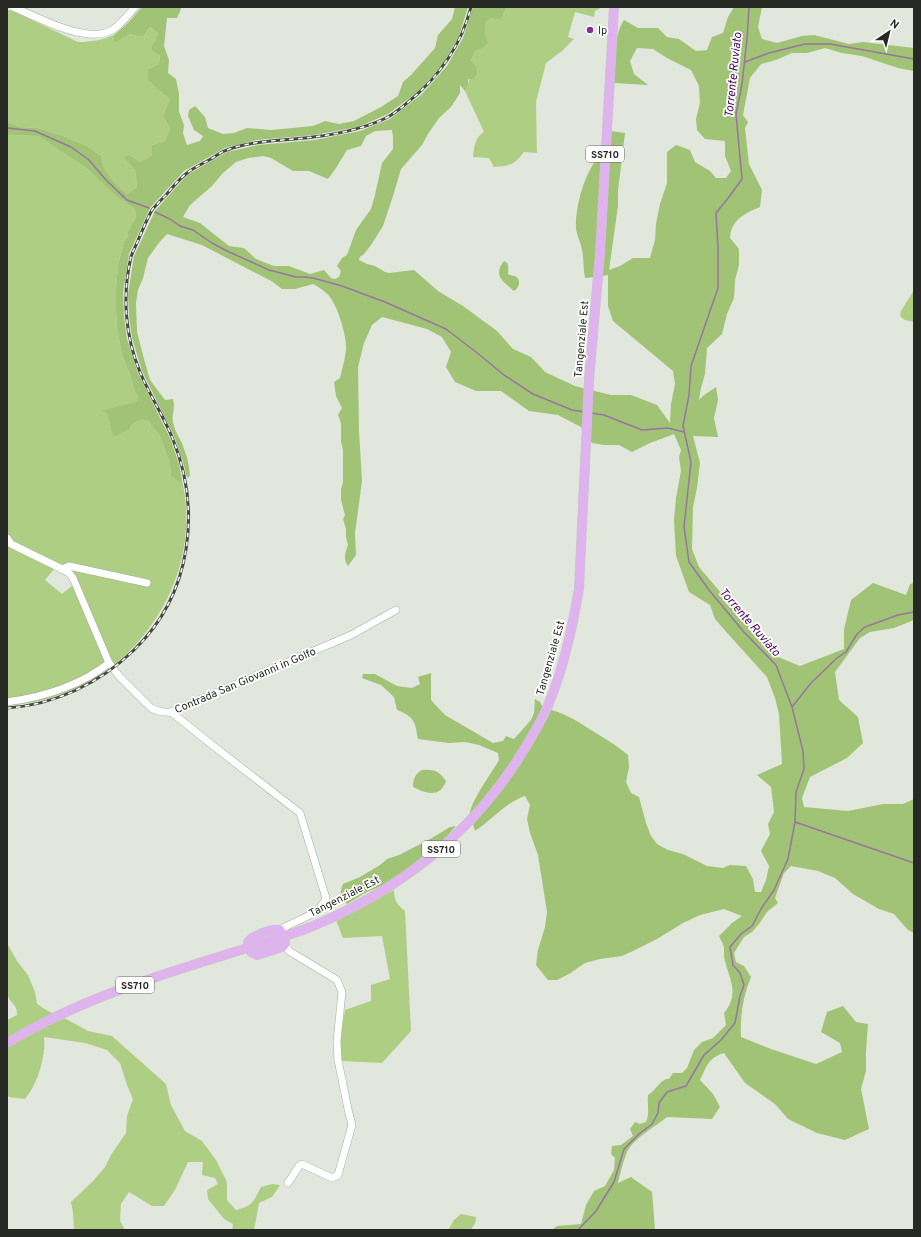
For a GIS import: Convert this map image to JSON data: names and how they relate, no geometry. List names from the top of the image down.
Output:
{
  "streets": {
    "main road": ["SS710", "Tangenziale Est"],
    "street": ["Contrada San Giovanni in Golfo"]
  },
  "water": ["Torrente Ruviato"],
  "places": ["Ip"],
  "north": "top right"
}
